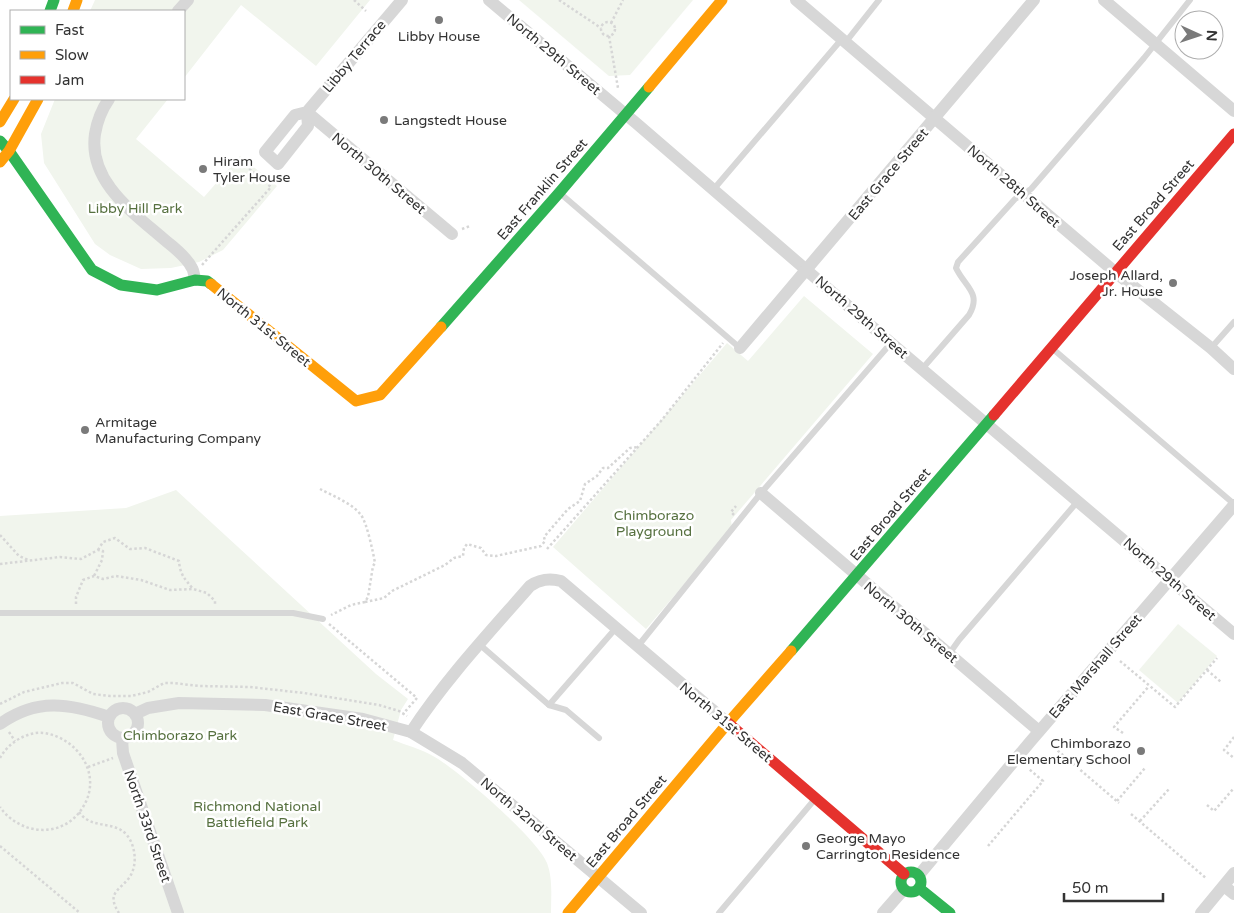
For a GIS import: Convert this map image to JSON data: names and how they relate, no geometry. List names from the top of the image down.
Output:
{
  "streets": {
    "street": [
      "North 29th Street",
      "Libby Terrace",
      "North 30th Street",
      "East Grace Street",
      "North 28th Street",
      "East Franklin Street",
      "East Broad Street",
      "North 31st Street",
      "East Marshall Street",
      "North 32nd Street",
      "North 33rd Street"
    ]
  },
  "crossings": [
    ["North 29th Street", "East Grace Street"],
    ["North 29th Street", "East Franklin Street"],
    ["North 29th Street", "East Broad Street"],
    ["North 29th Street", "East Marshall Street"],
    ["Libby Terrace", "North 30th Street"],
    ["North 30th Street", "East Broad Street"],
    ["North 30th Street", "East Marshall Street"],
    ["East Grace Street", "North 28th Street"],
    ["East Grace Street", "North 32nd Street"],
    ["East Grace Street", "North 33rd Street"],
    ["North 28th Street", "East Broad Street"],
    ["East Franklin Street", "North 31st Street"],
    ["East Broad Street", "North 31st Street"],
    ["East Broad Street", "North 32nd Street"],
    ["North 31st Street", "East Marshall Street"]
  ],
  "parks": [
    "Libby Hill Park",
    "Chimborazo Playground",
    "Chimborazo Park",
    "Richmond National Battlefield Park"
  ],
  "places": [
    "Libby House",
    "Langstedt House",
    "Hiram Tyler House",
    "Joseph Allard, Jr. House",
    "Armitage Manufacturing Company",
    "Chimborazo Elementary School",
    "George Mayo Carrington Residence"
  ],
  "legend": ["Fast", "Slow", "Jam"],
  "scale_bar": "50 m",
  "north": "right"
}
